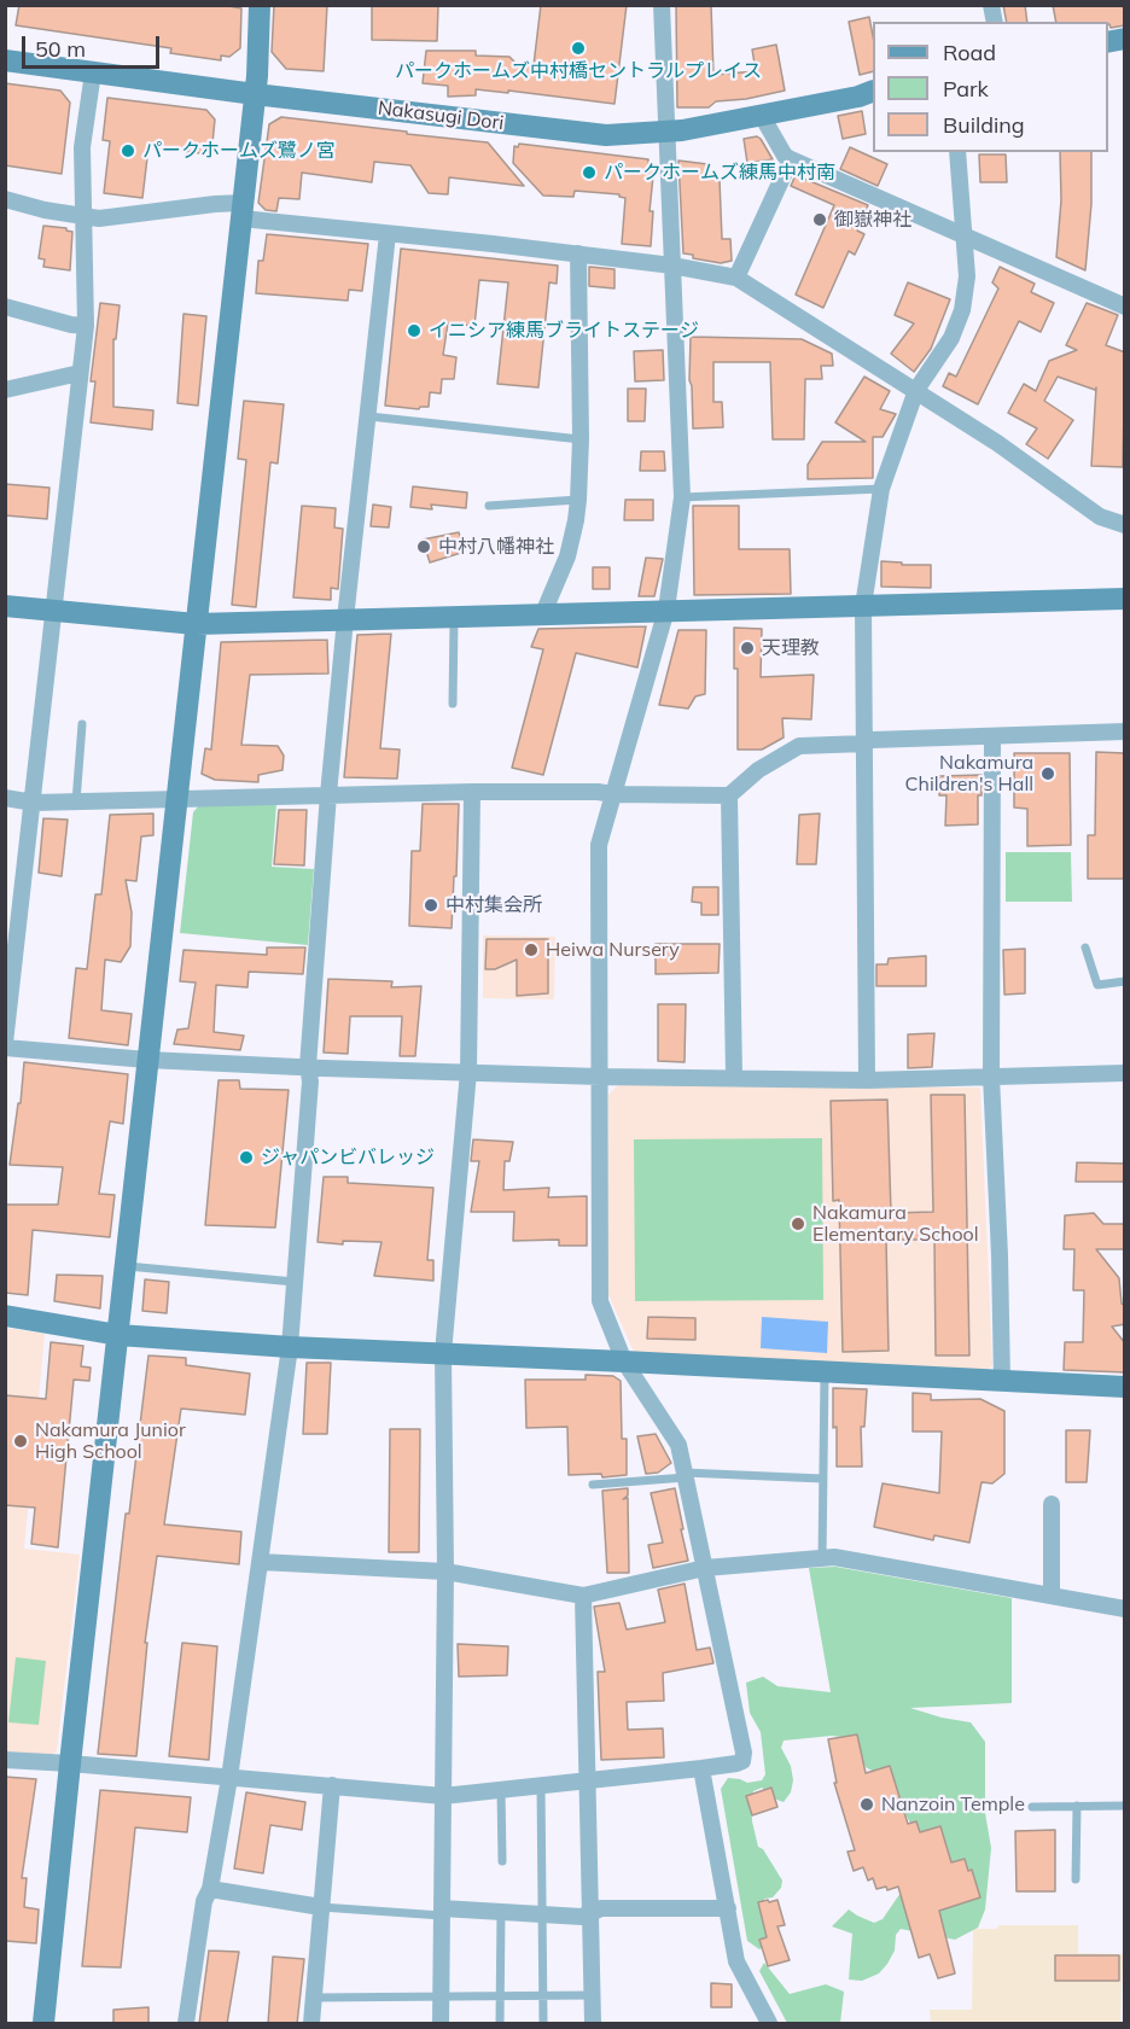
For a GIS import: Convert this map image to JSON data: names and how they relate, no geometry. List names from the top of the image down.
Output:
{
  "streets": {
    "street": ["Nakasugi Dori"]
  },
  "places": [
    "パークホームズ中村橋セントラルプレイス",
    "パークホームズ鷺ノ宮",
    "パークホームズ練馬中村南",
    "御嶽神社",
    "イニシア練馬ブライトステージ",
    "中村八幡神社",
    "天理教",
    "Nakamura Children's Hall",
    "中村集会所",
    "Heiwa Nursery",
    "ジャパンビバレッジ",
    "Nakamura Elementary School",
    "Nakamura Junior High School",
    "Nanzoin Temple"
  ],
  "legend": ["Road", "Park", "Building"],
  "scale_bar": "50 m"
}
